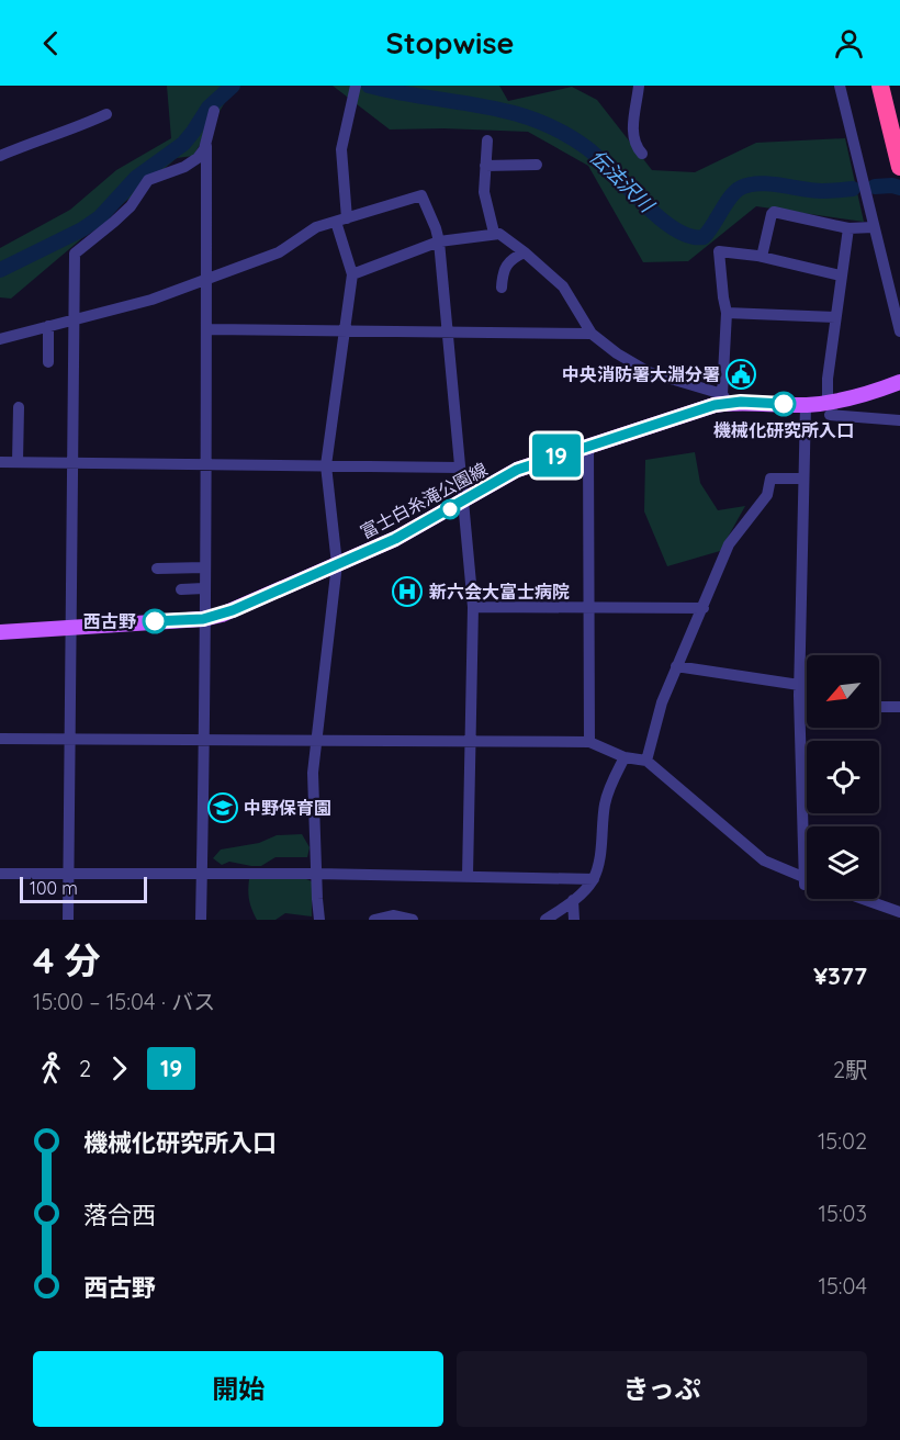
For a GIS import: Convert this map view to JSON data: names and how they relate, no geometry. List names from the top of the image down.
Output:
{
  "streets": {
    "main road": ["富士白糸滝公園線"]
  },
  "water": ["伝法沢川"],
  "places": {
    "public building": ["中央消防署大淵分署"],
    "other": ["機械化研究所入口", "西古野"],
    "hospital": ["新六会大富士病院"],
    "school or university": ["中野保育園"]
  },
  "lines": ["bus line 19"],
  "scale_bar": "100 m",
  "north": "bottom left",
  "page": {
    "header": "Stopwise",
    "on_map": "19",
    "scale": "100 m",
    "heading": ["4 分", "15:00 – 15:04 · バス", "¥377"],
    "legs": ["2", "19", "2駅"],
    "list": [
      {
        "name": "機械化研究所入口",
        "value": "15:02"
      },
      {
        "name": "落合西",
        "value": "15:03"
      },
      {
        "name": "西古野",
        "value": "15:04"
      }
    ],
    "buttons": ["開始", "きっぷ"]
  }
}
